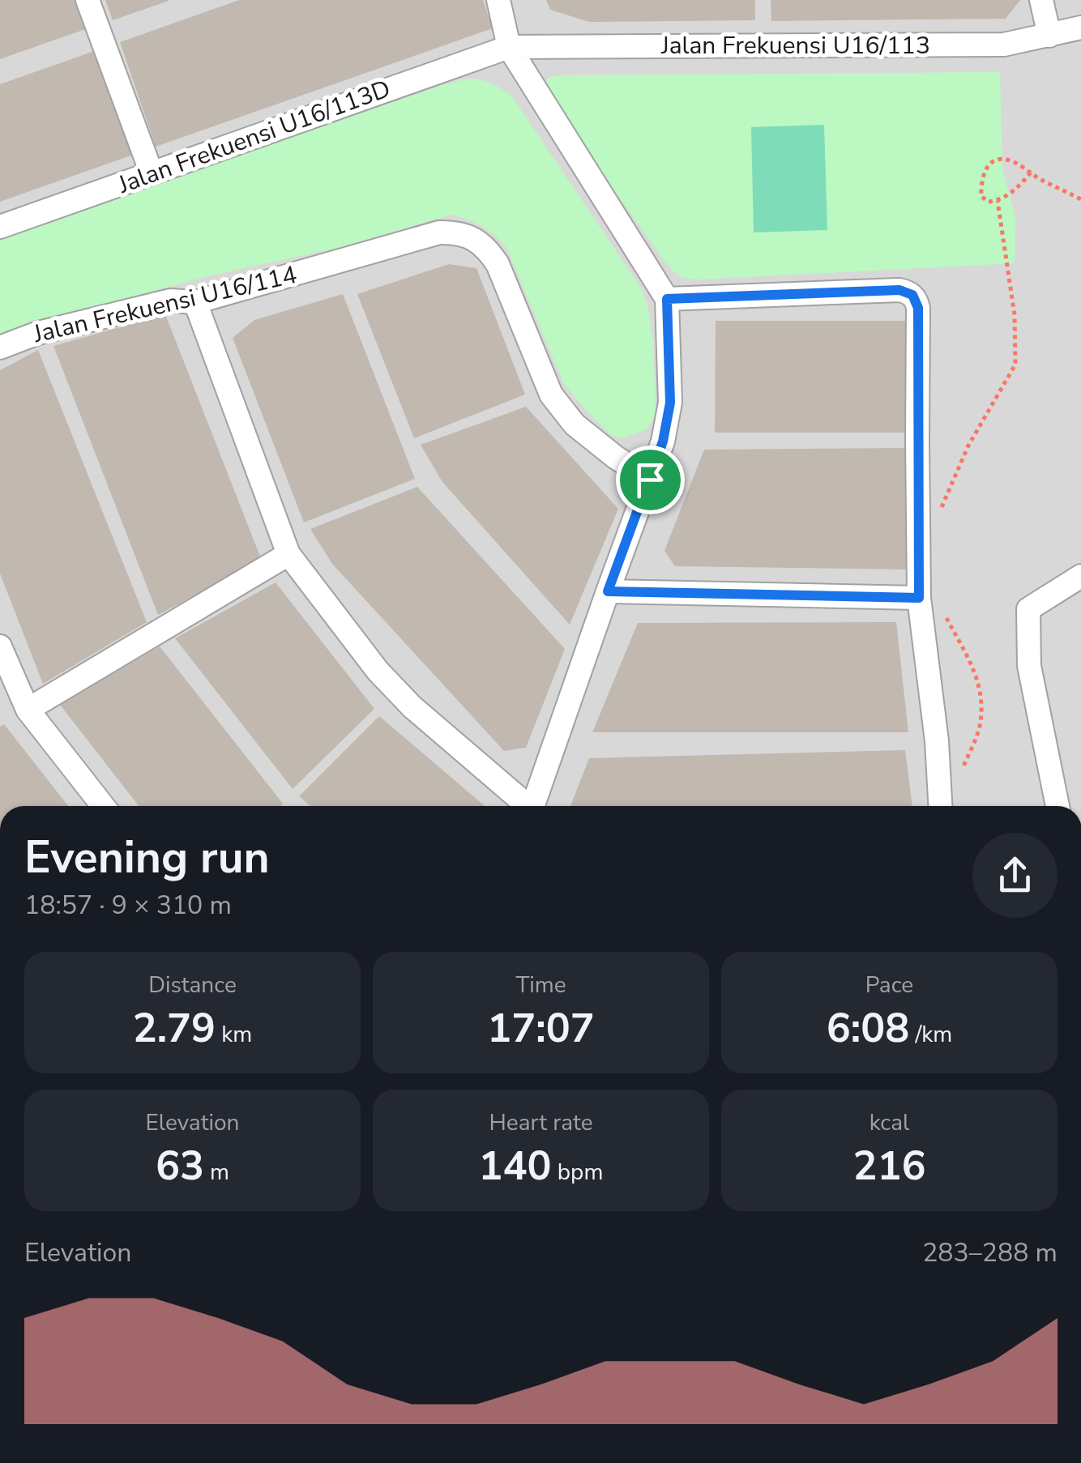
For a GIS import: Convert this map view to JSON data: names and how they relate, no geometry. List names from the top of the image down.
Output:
{
  "streets": {
    "street": ["Jalan Frekuensi U16/113", "Jalan Frekuensi U16/113D", "Jalan Frekuensi U16/114"]
  },
  "crossings": [
    ["Jalan Frekuensi U16/113", "Jalan Frekuensi U16/113D"]
  ],
  "page": {
    "heading": ["Evening run", "18:57 · 9 × 310 m"],
    "stats": [
      ["Distance", "2.79 km"],
      ["Time", "17:07"],
      ["Pace", "6:08 /km"],
      ["Elevation", "63 m"],
      ["Heart rate", "140 bpm"],
      ["kcal", "216"]
    ],
    "chart": ["Elevation", "283–288 m"]
  }
}
